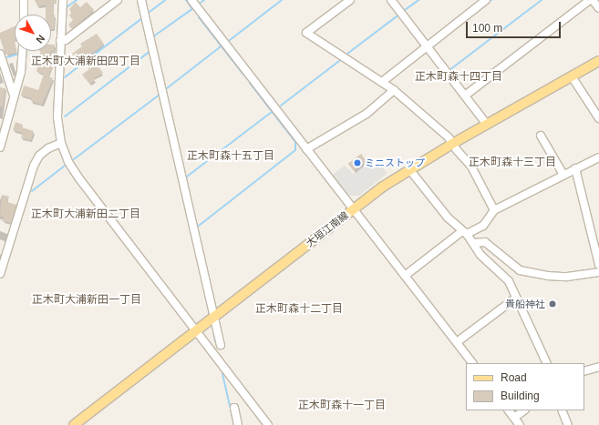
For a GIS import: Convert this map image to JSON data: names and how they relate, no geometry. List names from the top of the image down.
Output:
{
  "streets": {
    "main road": ["大垣江南線"]
  },
  "districts": [
    "正木町大浦新田四丁目",
    "正木町森十四丁目",
    "正木町森十五丁目",
    "正木町森十三丁目",
    "正木町大浦新田二丁目",
    "正木町大浦新田一丁目",
    "正木町森十二丁目",
    "正木町森十一丁目"
  ],
  "places": ["ミニストップ", "貴船神社"],
  "legend": ["Road", "Building"],
  "scale_bar": "100 m",
  "north": "bottom right"
}
